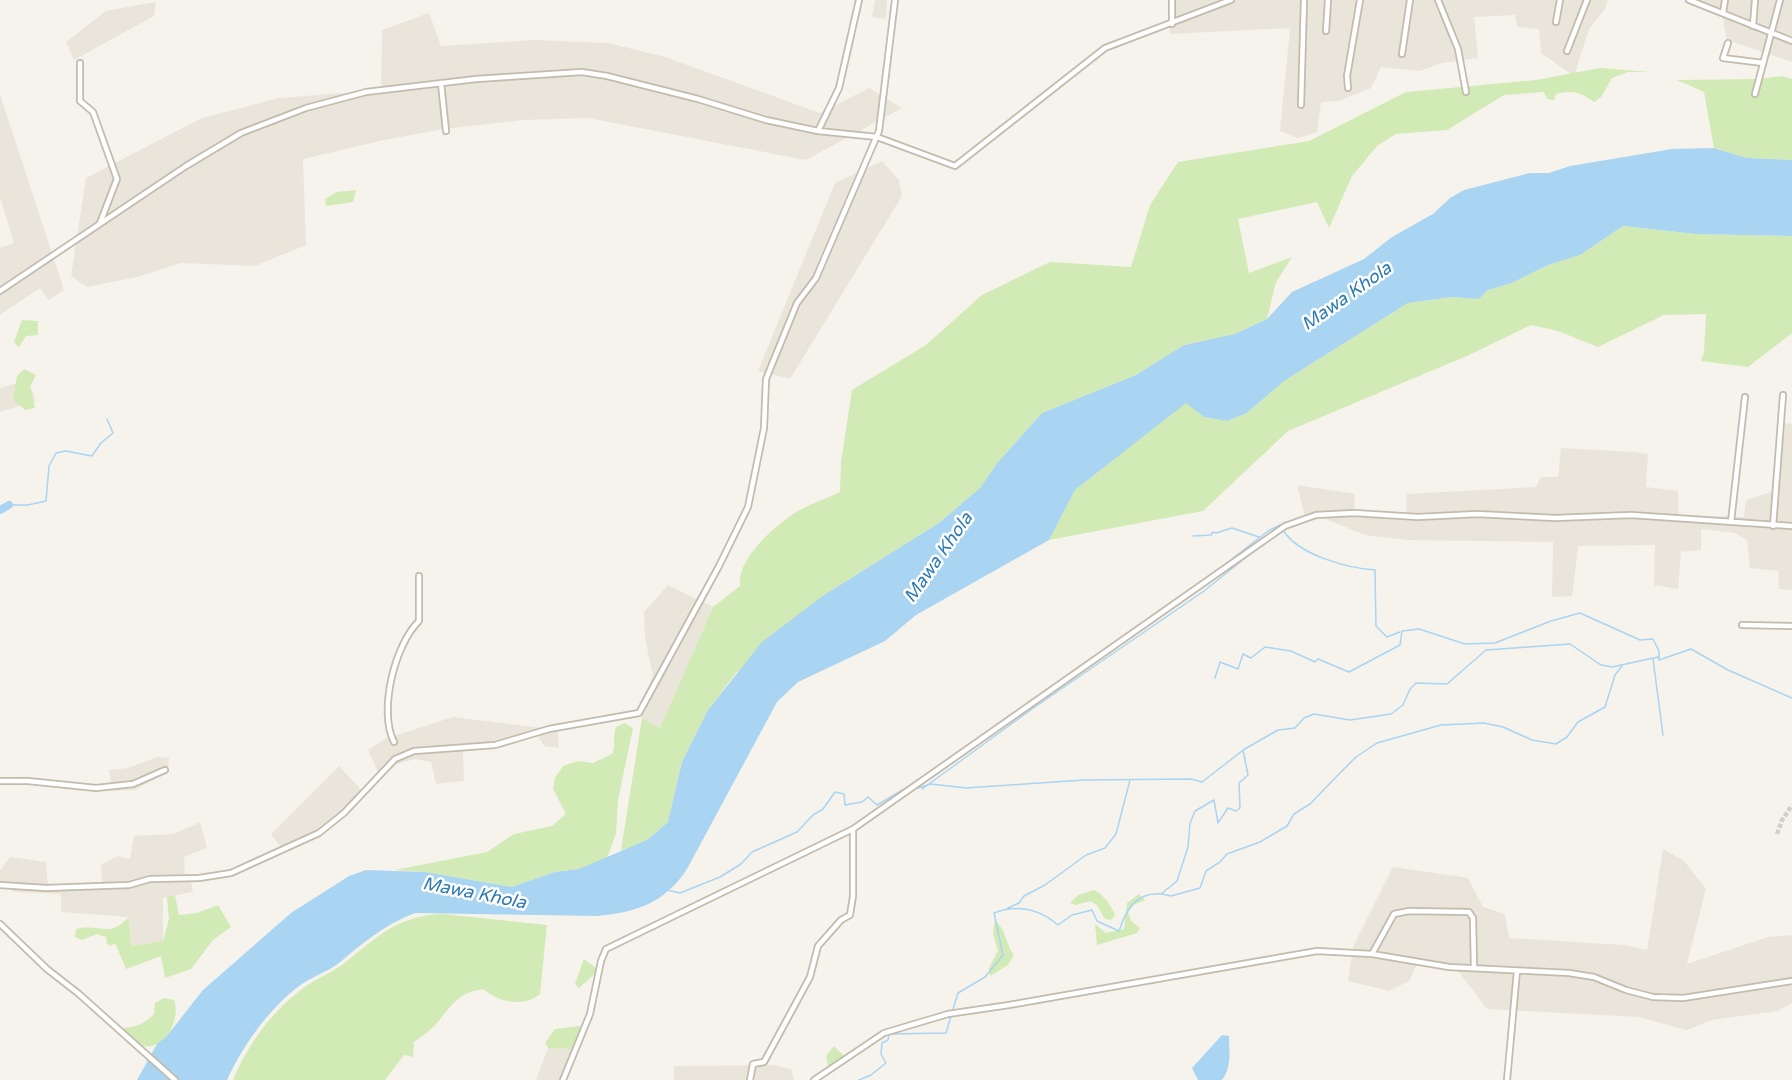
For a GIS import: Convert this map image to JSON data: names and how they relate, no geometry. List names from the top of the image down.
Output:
{
  "water": ["Mawa Khola"]
}
